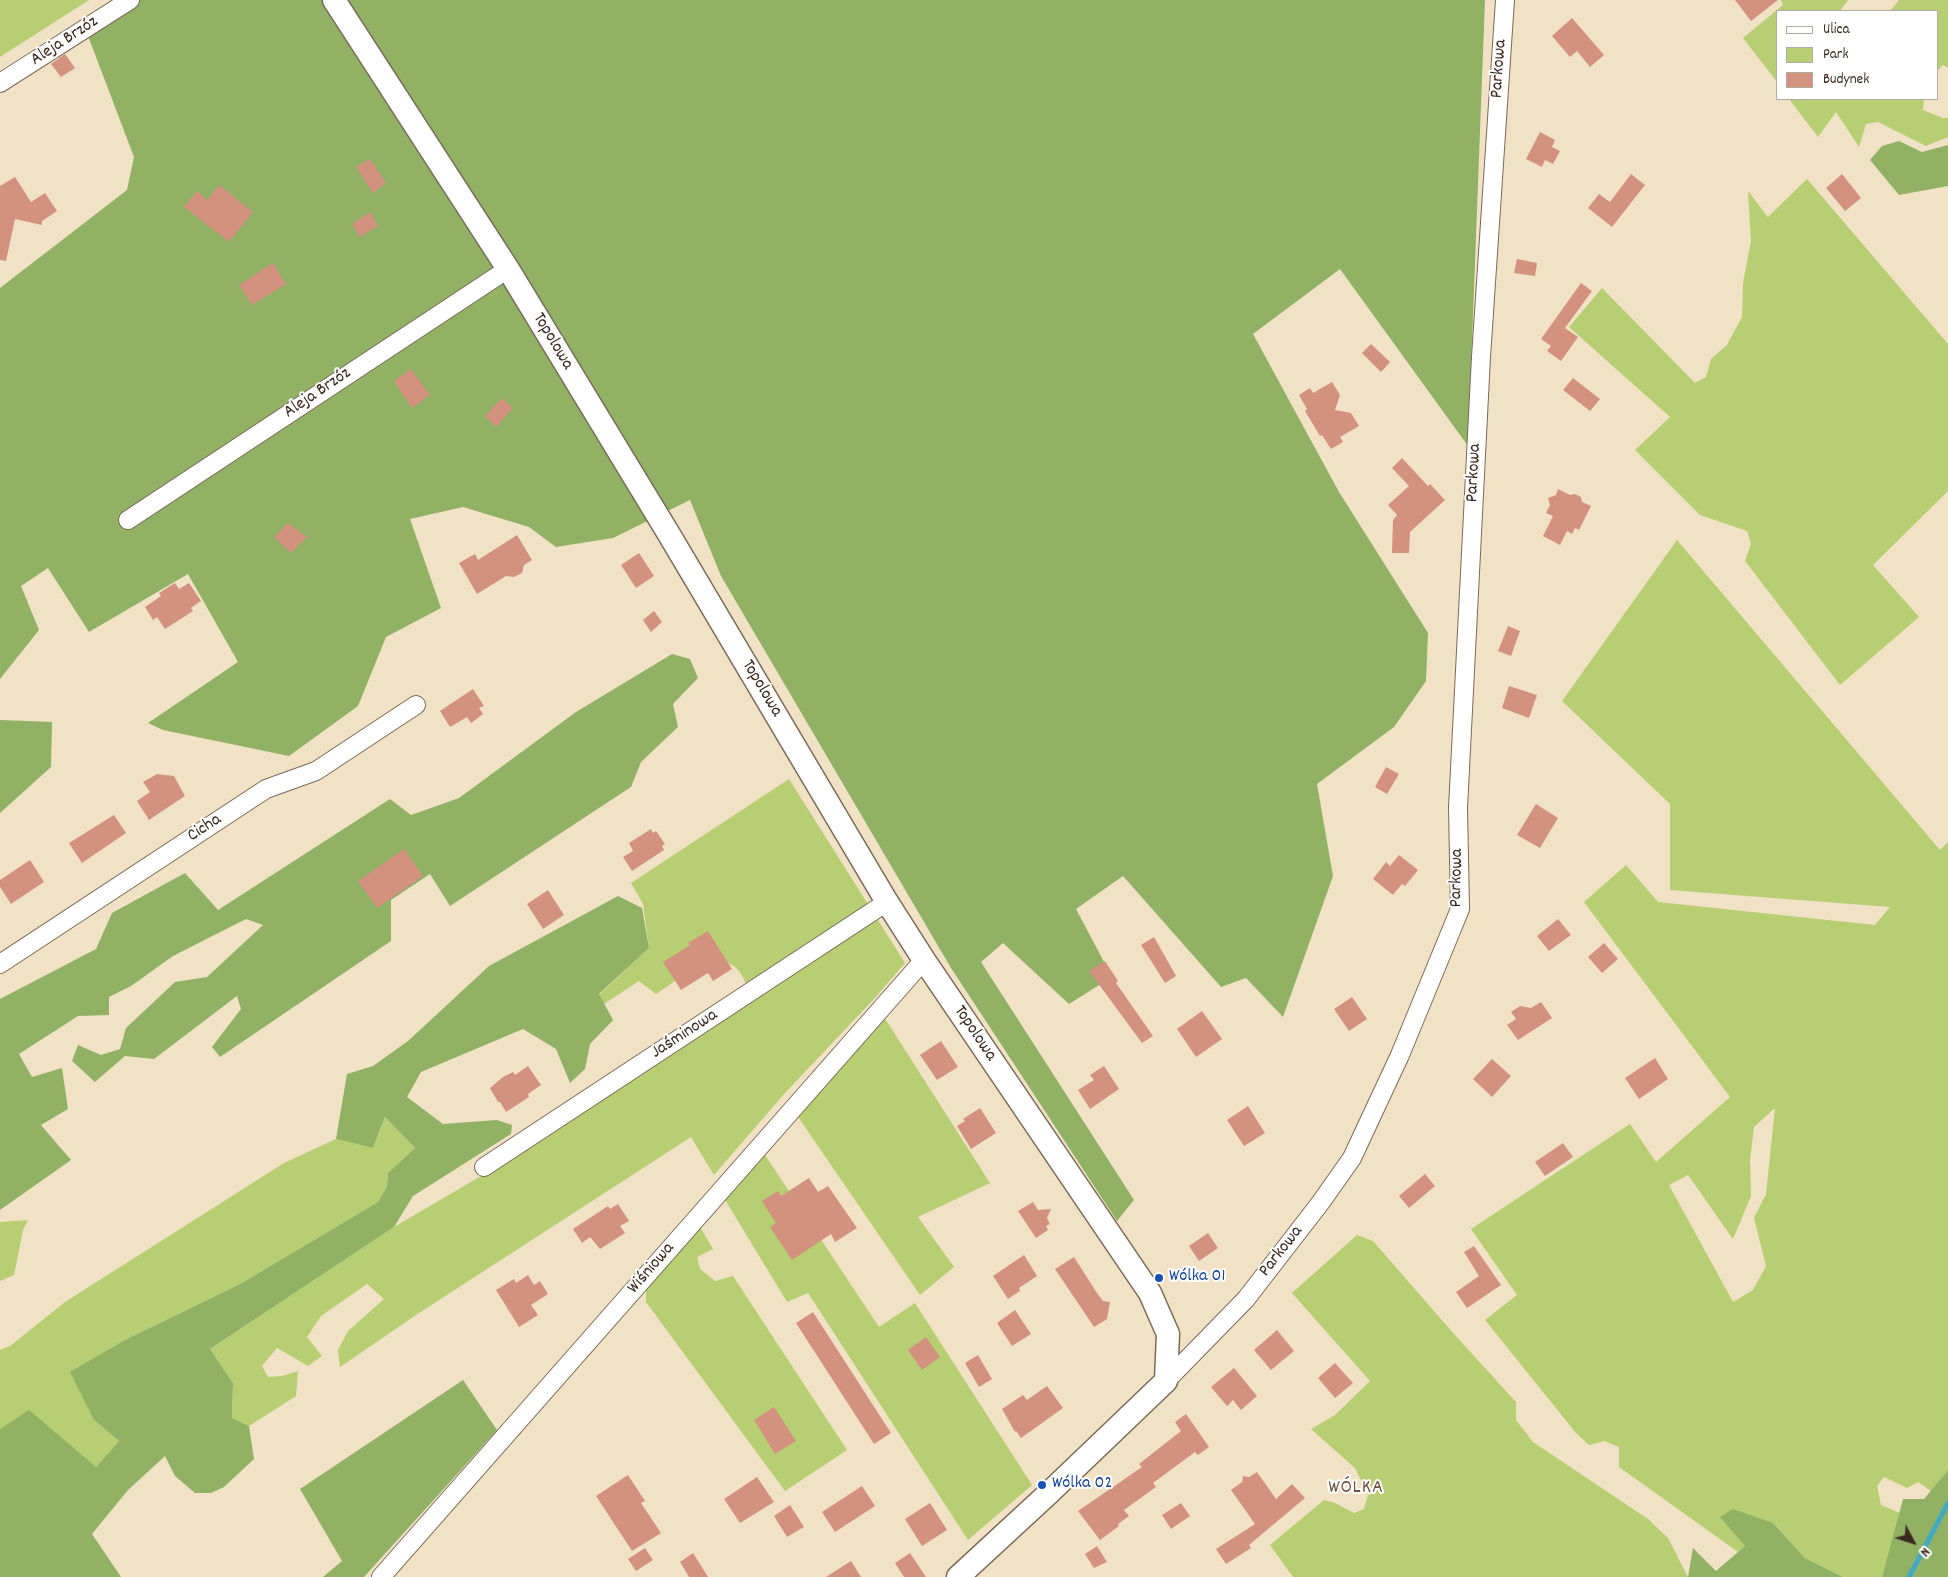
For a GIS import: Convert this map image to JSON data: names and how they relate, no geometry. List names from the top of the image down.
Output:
{
  "streets": {
    "street": [
      "Aleja Brzóz",
      "Parkowa",
      "Topolowa",
      "Cicha",
      "Jaśminowa",
      "Wiśniowa"
    ]
  },
  "crossings": [
    ["Aleja Brzóz", "Topolowa"],
    ["Parkowa", "Topolowa"],
    ["Topolowa", "Jaśminowa"],
    ["Topolowa", "Wiśniowa"]
  ],
  "districts": ["WÓLKA"],
  "places": ["Wólka 01", "Wólka 02"],
  "legend": ["Ulica", "Park", "Budynek"],
  "north": "bottom right"
}
